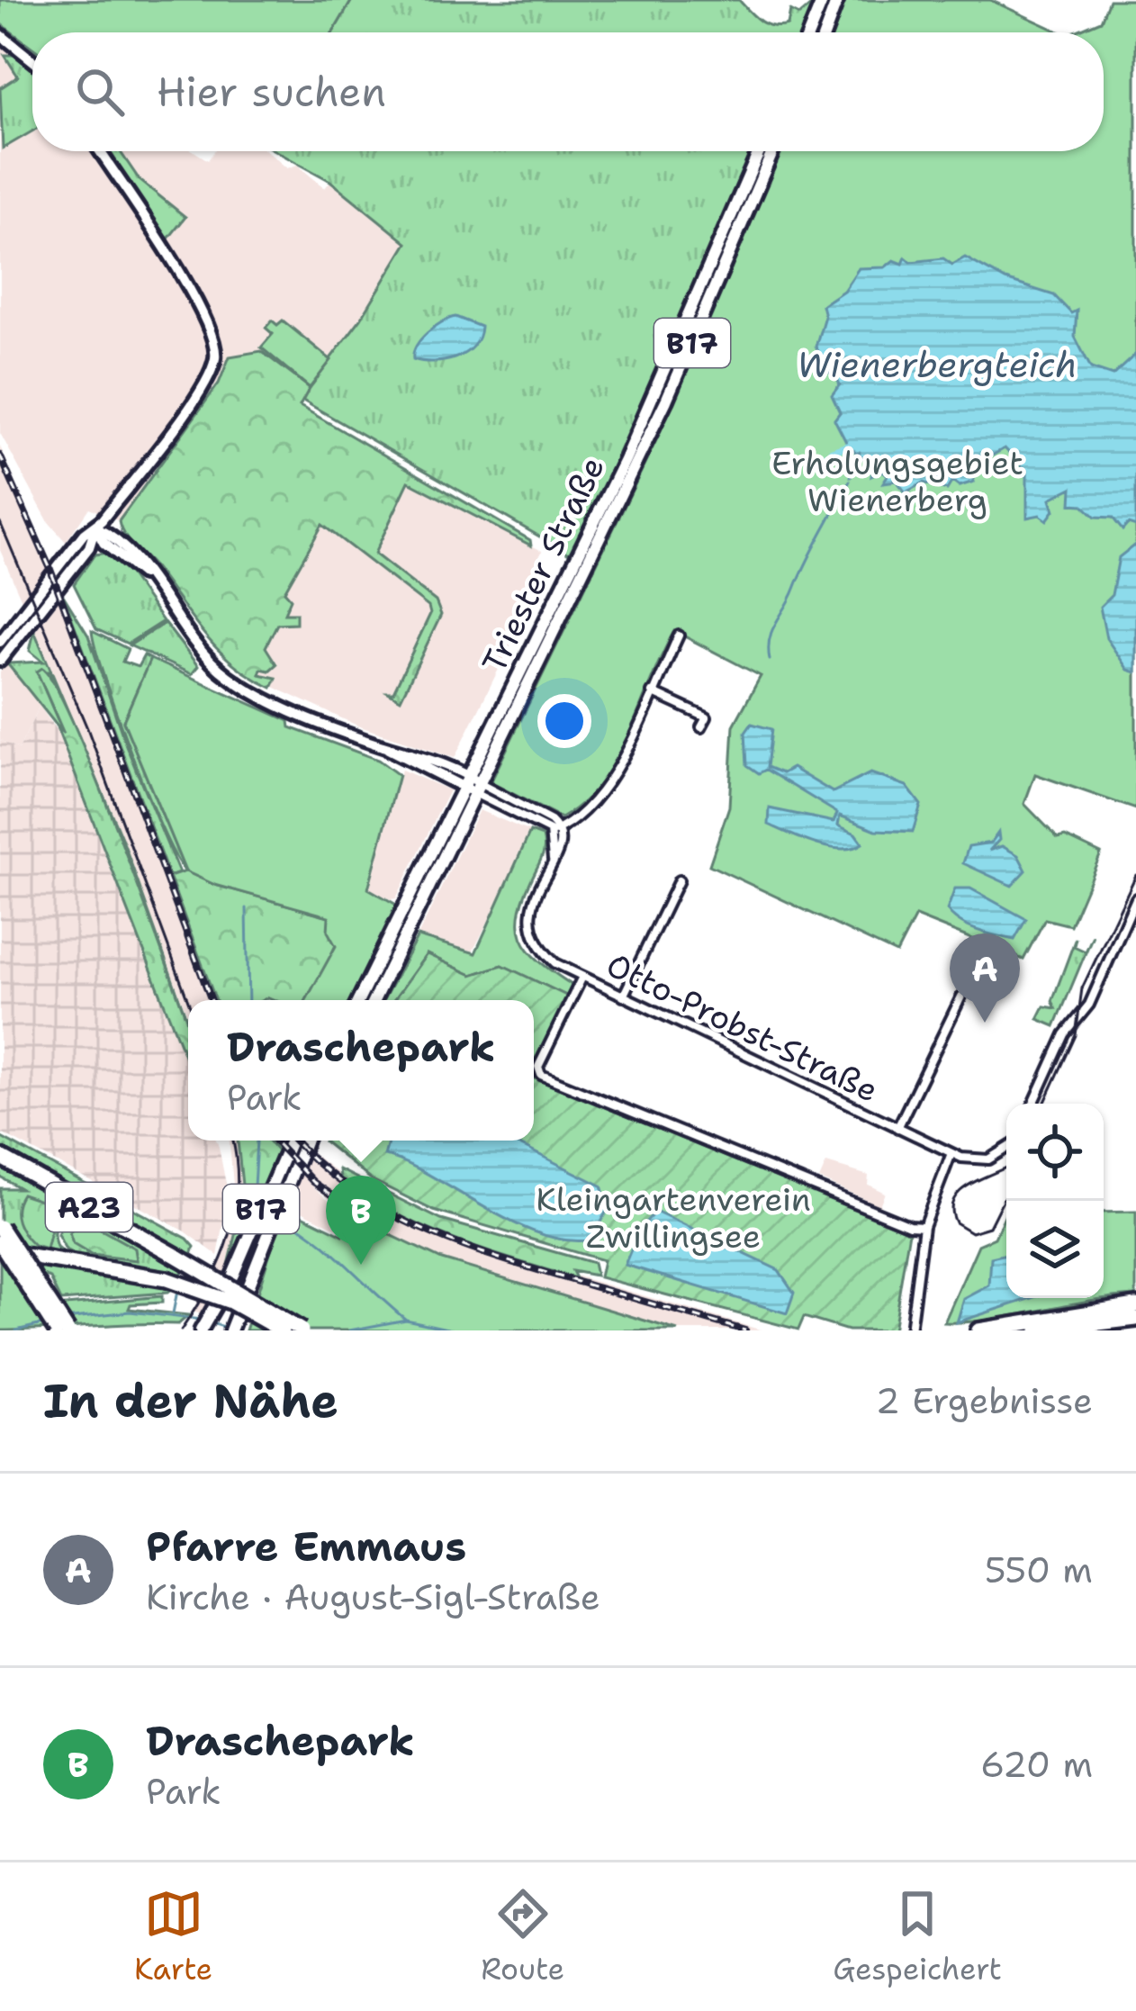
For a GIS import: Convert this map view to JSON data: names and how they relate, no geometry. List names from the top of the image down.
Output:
{
  "streets": {
    "highway": ["A23"],
    "main road": ["B17", "Triester Straße"],
    "street": ["Otto-Probst-Straße"]
  },
  "water": ["Wienerbergteich"],
  "parks": ["Erholungsgebiet Wienerberg", "Kleingartenverein Zwillingsee"],
  "page": {
    "search": "Hier suchen",
    "pins": ["A", "B"],
    "popup": ["Draschepark", "Park"],
    "heading": ["In der Nähe", "2 Ergebnisse"],
    "list": [
      {
        "mark": "A",
        "name": "Pfarre Emmaus",
        "note": "Kirche · August-Sigl-Straße",
        "value": "550 m"
      },
      {
        "mark": "B",
        "name": "Draschepark",
        "note": "Park",
        "value": "620 m"
      }
    ],
    "nav": ["Karte", "Route", "Gespeichert"]
  }
}
